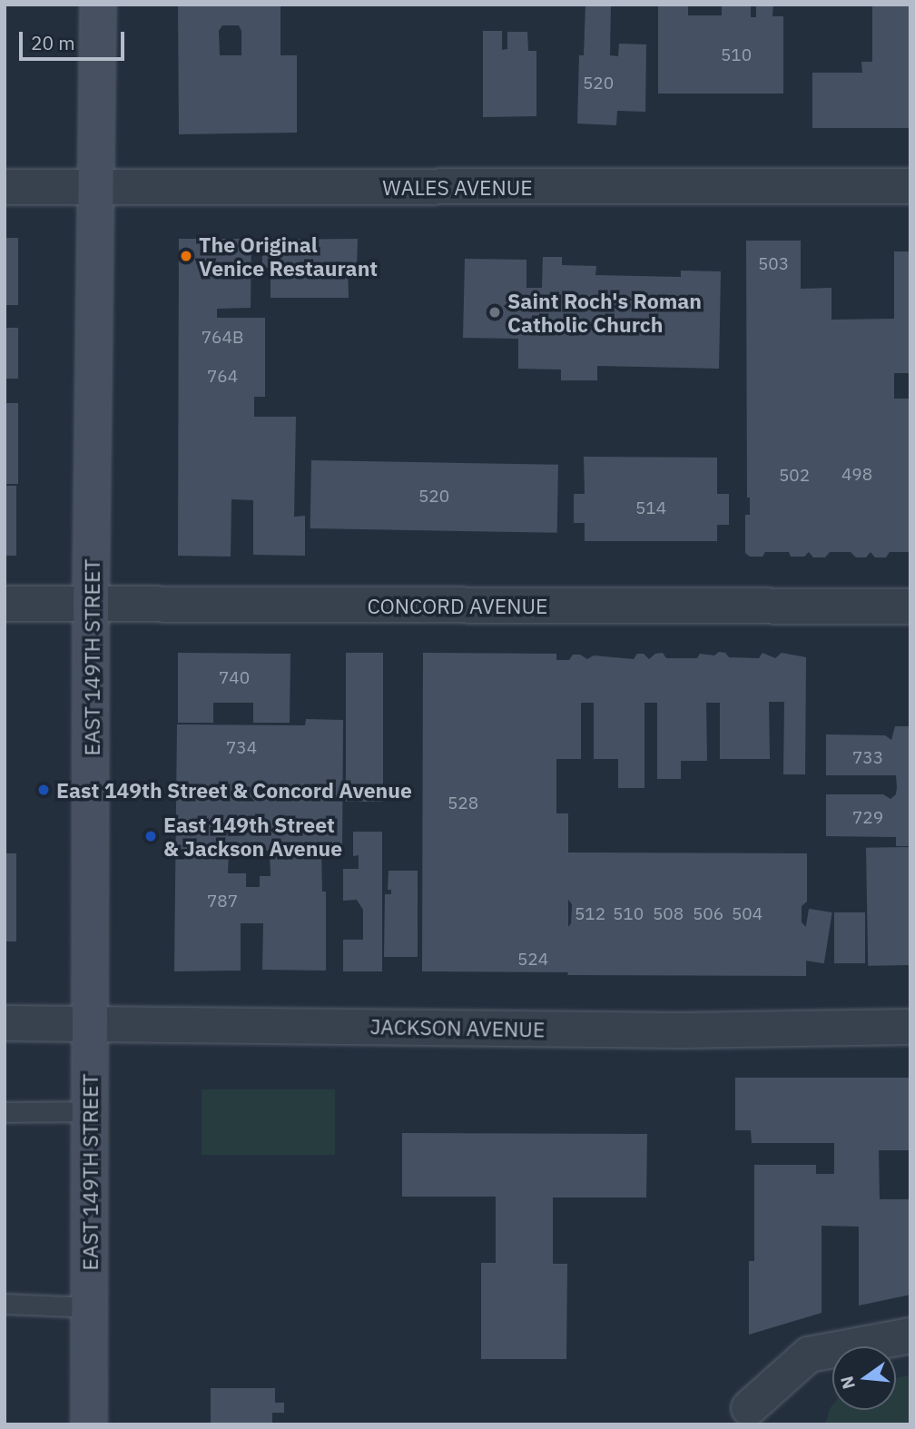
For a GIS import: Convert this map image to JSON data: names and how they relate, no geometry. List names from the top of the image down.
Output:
{
  "streets": {
    "main road": ["EAST 149TH STREET"],
    "street": ["WALES AVENUE", "CONCORD AVENUE", "JACKSON AVENUE"]
  },
  "crossings": [
    ["WALES AVENUE", "EAST 149TH STREET"],
    ["CONCORD AVENUE", "EAST 149TH STREET"],
    ["EAST 149TH STREET", "JACKSON AVENUE"]
  ],
  "places": [
    "The Original Venice Restaurant",
    "Saint Roch's Roman Catholic Church",
    "East 149th Street & Concord Avenue",
    "East 149th Street & Jackson Avenue"
  ],
  "house_numbers": [
    "510",
    "520",
    "503",
    "764B",
    "764",
    "498",
    "502",
    "520",
    "514",
    "740",
    "734",
    "733",
    "528",
    "729",
    "787",
    "512",
    "510",
    "508",
    "506",
    "504",
    "524"
  ],
  "scale_bar": "20 m",
  "north": "left"
}
